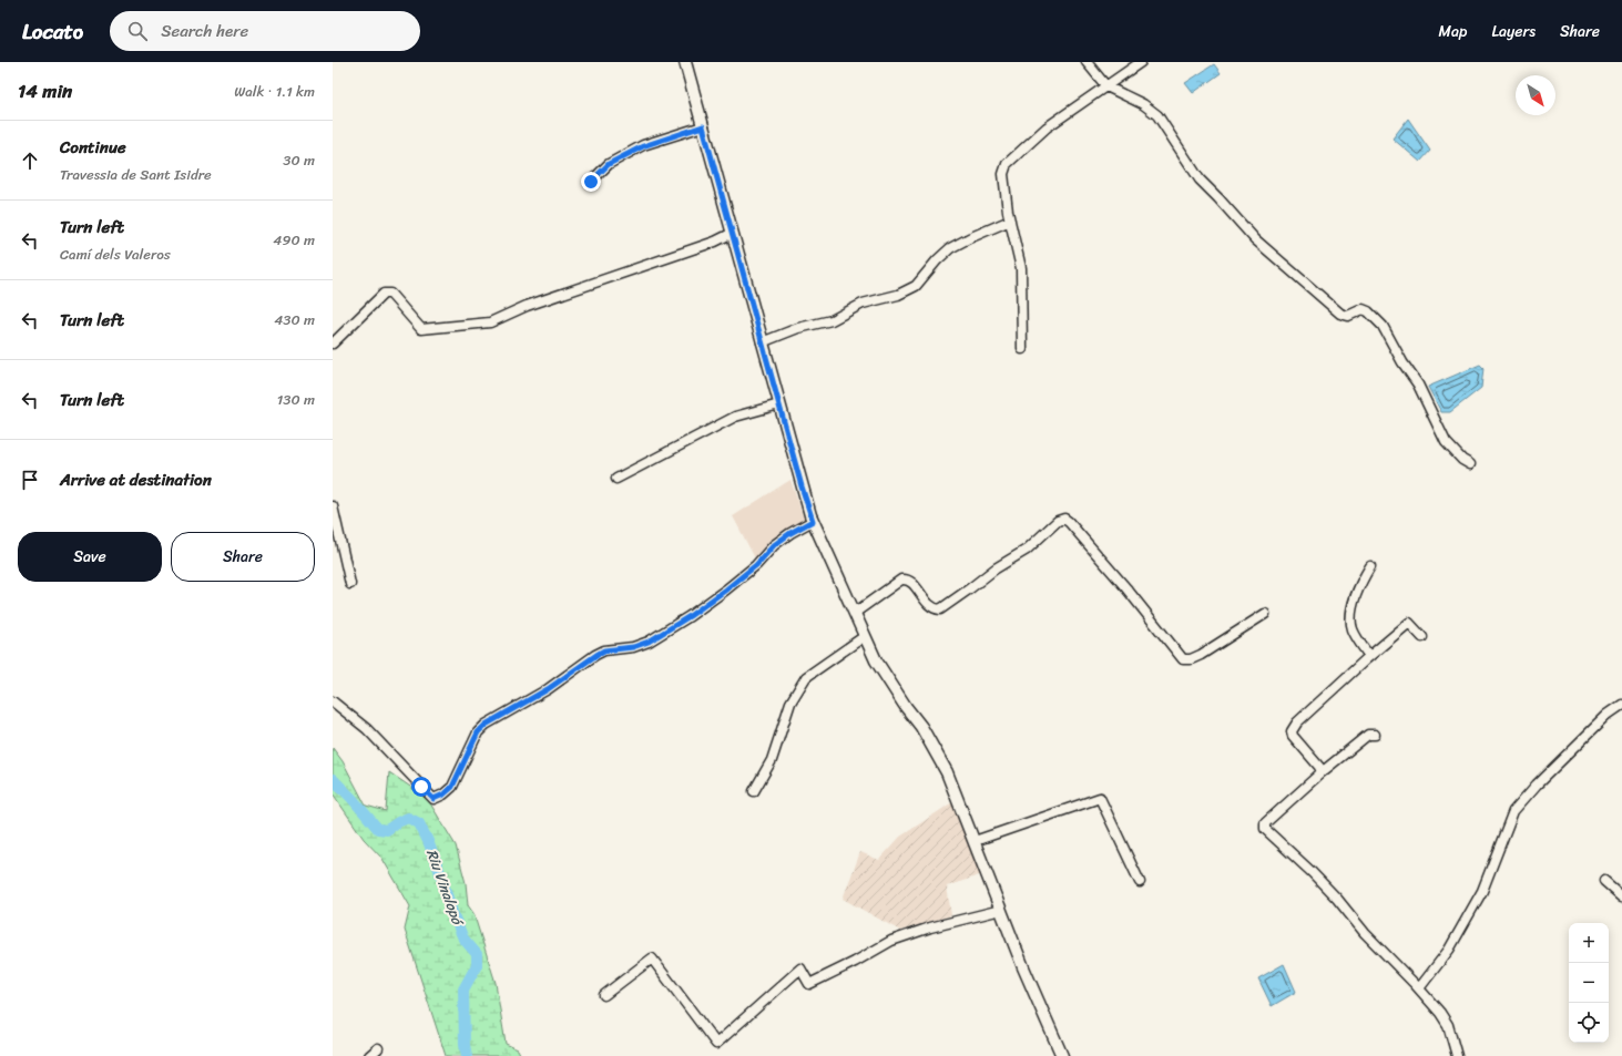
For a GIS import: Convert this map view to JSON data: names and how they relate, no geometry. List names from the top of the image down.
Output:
{
  "water": ["Riu Vinalopó"],
  "north": "bottom right",
  "page": {
    "header": "Locato",
    "search": "Search here",
    "nav": ["Map", "Layers", "Share"],
    "heading": ["14 min", "Walk · 1.1 km"],
    "list": [
      ["Continue", "Travessia de Sant Isidre", "30 m"],
      ["Turn left", "Camí dels Valeros", "490 m"],
      ["Turn left", "430 m"],
      ["Turn left", "130 m"],
      "Arrive at destination"
    ],
    "buttons": ["Save", "Share"],
    "map_buttons": ["+", "−"]
  }
}
